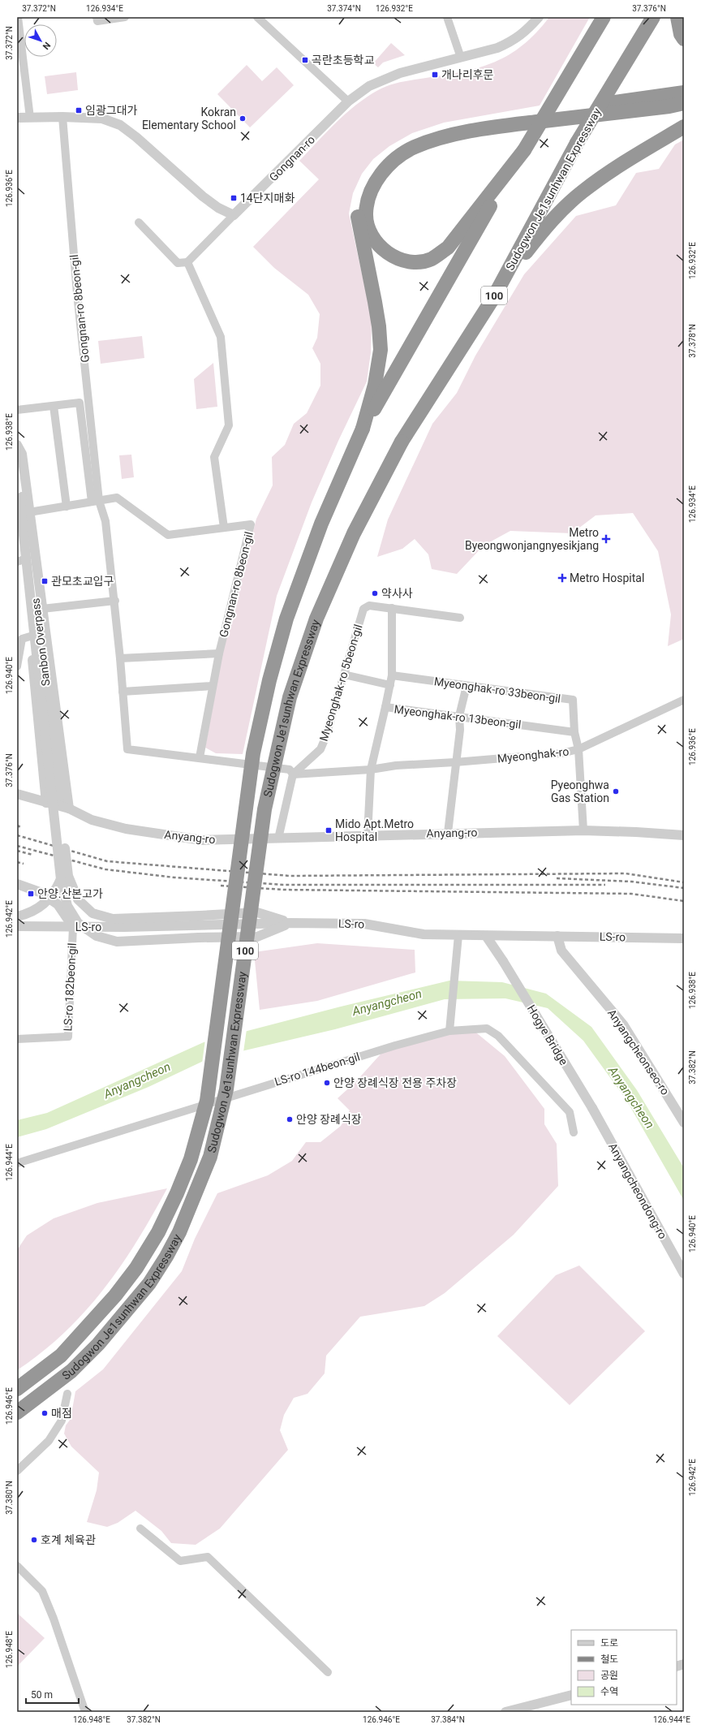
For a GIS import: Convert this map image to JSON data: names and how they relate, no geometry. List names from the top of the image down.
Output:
{
  "streets": {
    "highway": ["Sudogwon Je1sunhwan Expressway", "100"],
    "street": [
      "Gongnan-ro",
      "Gongnan-ro 8beon-gil",
      "Sanbon Overpass",
      "Myeonghak-ro 5beon-gil",
      "Myeonghak-ro 33beon-gil",
      "Myeonghak-ro 13beon-gil",
      "Myeonghak-ro",
      "Anyang-ro",
      "LS-ro",
      "LS-ro 182beon-gil",
      "Hogye Bridge",
      "Anyangcheonseo-ro",
      "LS-ro 144beon-gil",
      "Anyangcheondong-ro"
    ]
  },
  "crossings": [
    ["Sanbon Overpass", "LS-ro"],
    ["Myeonghak-ro 5beon-gil", "Myeonghak-ro"],
    ["Myeonghak-ro 33beon-gil", "Myeonghak-ro 13beon-gil"],
    ["Myeonghak-ro 33beon-gil", "Myeonghak-ro"],
    ["Myeonghak-ro 33beon-gil", "Anyang-ro"],
    ["Myeonghak-ro 13beon-gil", "Myeonghak-ro"],
    ["LS-ro", "LS-ro 182beon-gil"],
    ["LS-ro", "Hogye Bridge"],
    ["LS-ro", "Anyangcheonseo-ro"],
    ["Hogye Bridge", "Anyangcheondong-ro"]
  ],
  "water": ["Anyangcheon"],
  "places": {
    "transit": [
      "곡란초등학교",
      "개나리후문",
      "임광그대가",
      "14단지매화",
      "관모초교입구",
      "Mido Apt.Metro Hospital",
      "안양.산본고가"
    ],
    "other": [
      "Kokran Elementary School",
      "약사사",
      "Pyeonghwa Gas Station",
      "안양 장례식장 전용 주차장",
      "안양 장례식장",
      "매점",
      "호계 체육관"
    ],
    "health": ["Metro Byeongwonjangnyesikjang", "Metro Hospital"]
  },
  "legend": [
    "도로",
    "철도",
    "공원",
    "수역"
  ],
  "scale_bar": "50 m",
  "north": "bottom right",
  "coordinates": [
    "37.372°N",
    "126.934°E",
    "37.374°N",
    "126.932°E",
    "37.376°N",
    "126.936°E",
    "37.378°N",
    "126.938°E",
    "126.940°E",
    "126.942°E",
    "37.382°N",
    "126.944°E",
    "126.946°E",
    "37.380°N",
    "126.948°E",
    "37.384°N"
  ]
}
